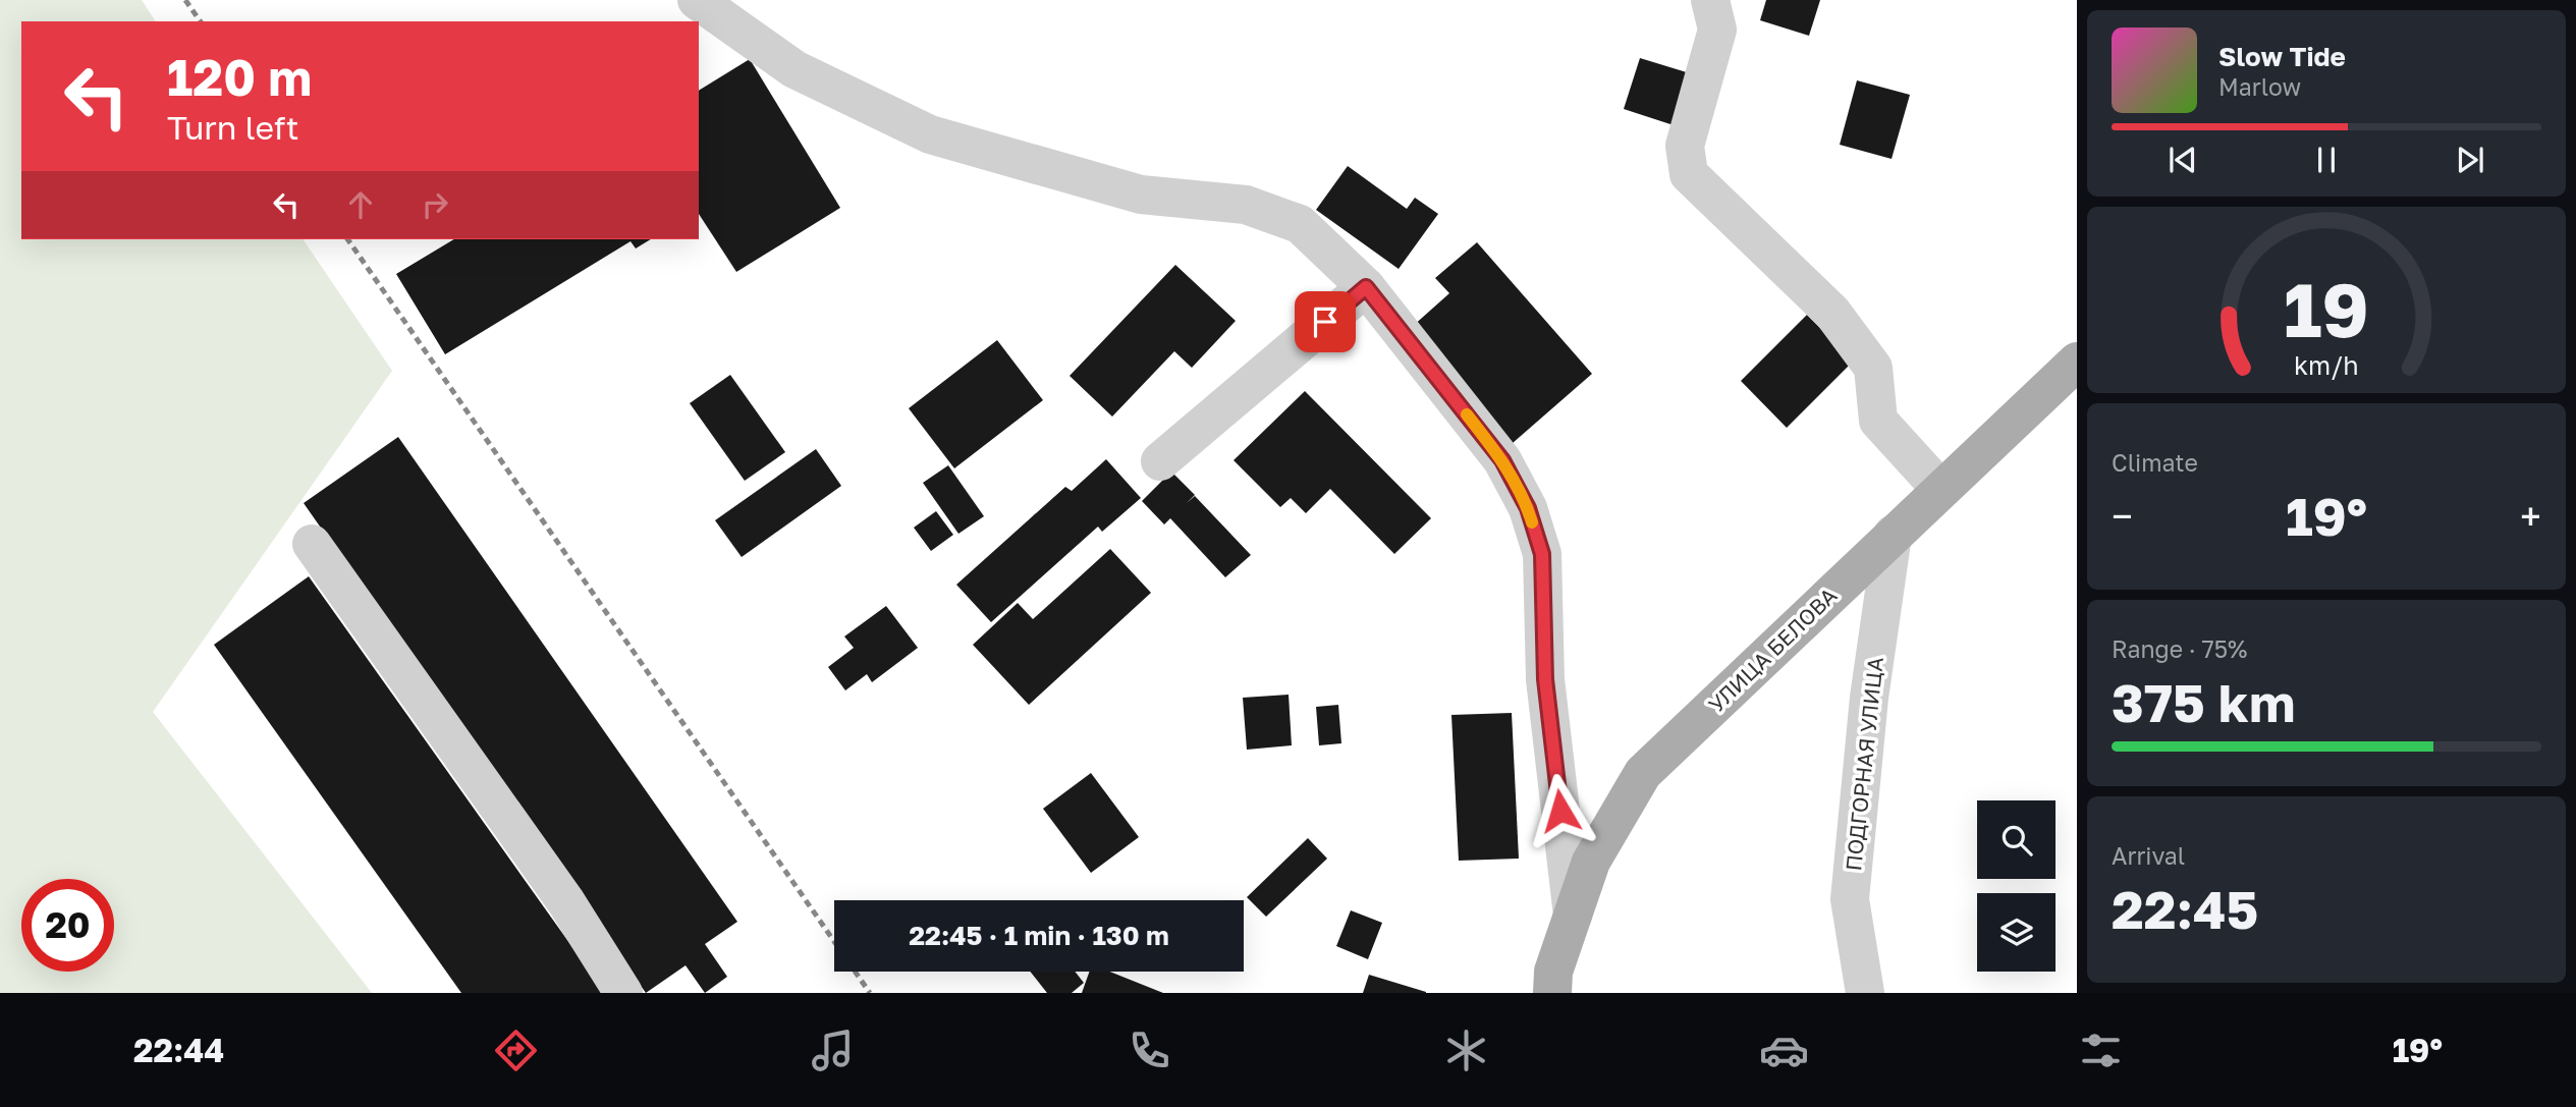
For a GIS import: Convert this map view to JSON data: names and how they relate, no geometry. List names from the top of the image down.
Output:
{
  "streets": {
    "main road": ["УЛИЦА БЕЛОВА"],
    "street": ["ПОДГОРНАЯ УЛИЦА"]
  },
  "crossings": [
    ["УЛИЦА БЕЛОВА", "ПОДГОРНАЯ УЛИЦА"]
  ],
  "page": {
    "turn": ["120 m", "Turn left"],
    "song": ["Slow Tide", "Marlow"],
    "tile": [
      "Climate",
      ["Range · 75%", "375 km"],
      ["Arrival", "22:45"]
    ],
    "heat": ["−", "19°", "+"],
    "limit": "20",
    "trip": "22:45 · 1 min · 130 m",
    "tabs": ["22:44", "19°"],
    "gauge": ["19", "km/h"]
  }
}
